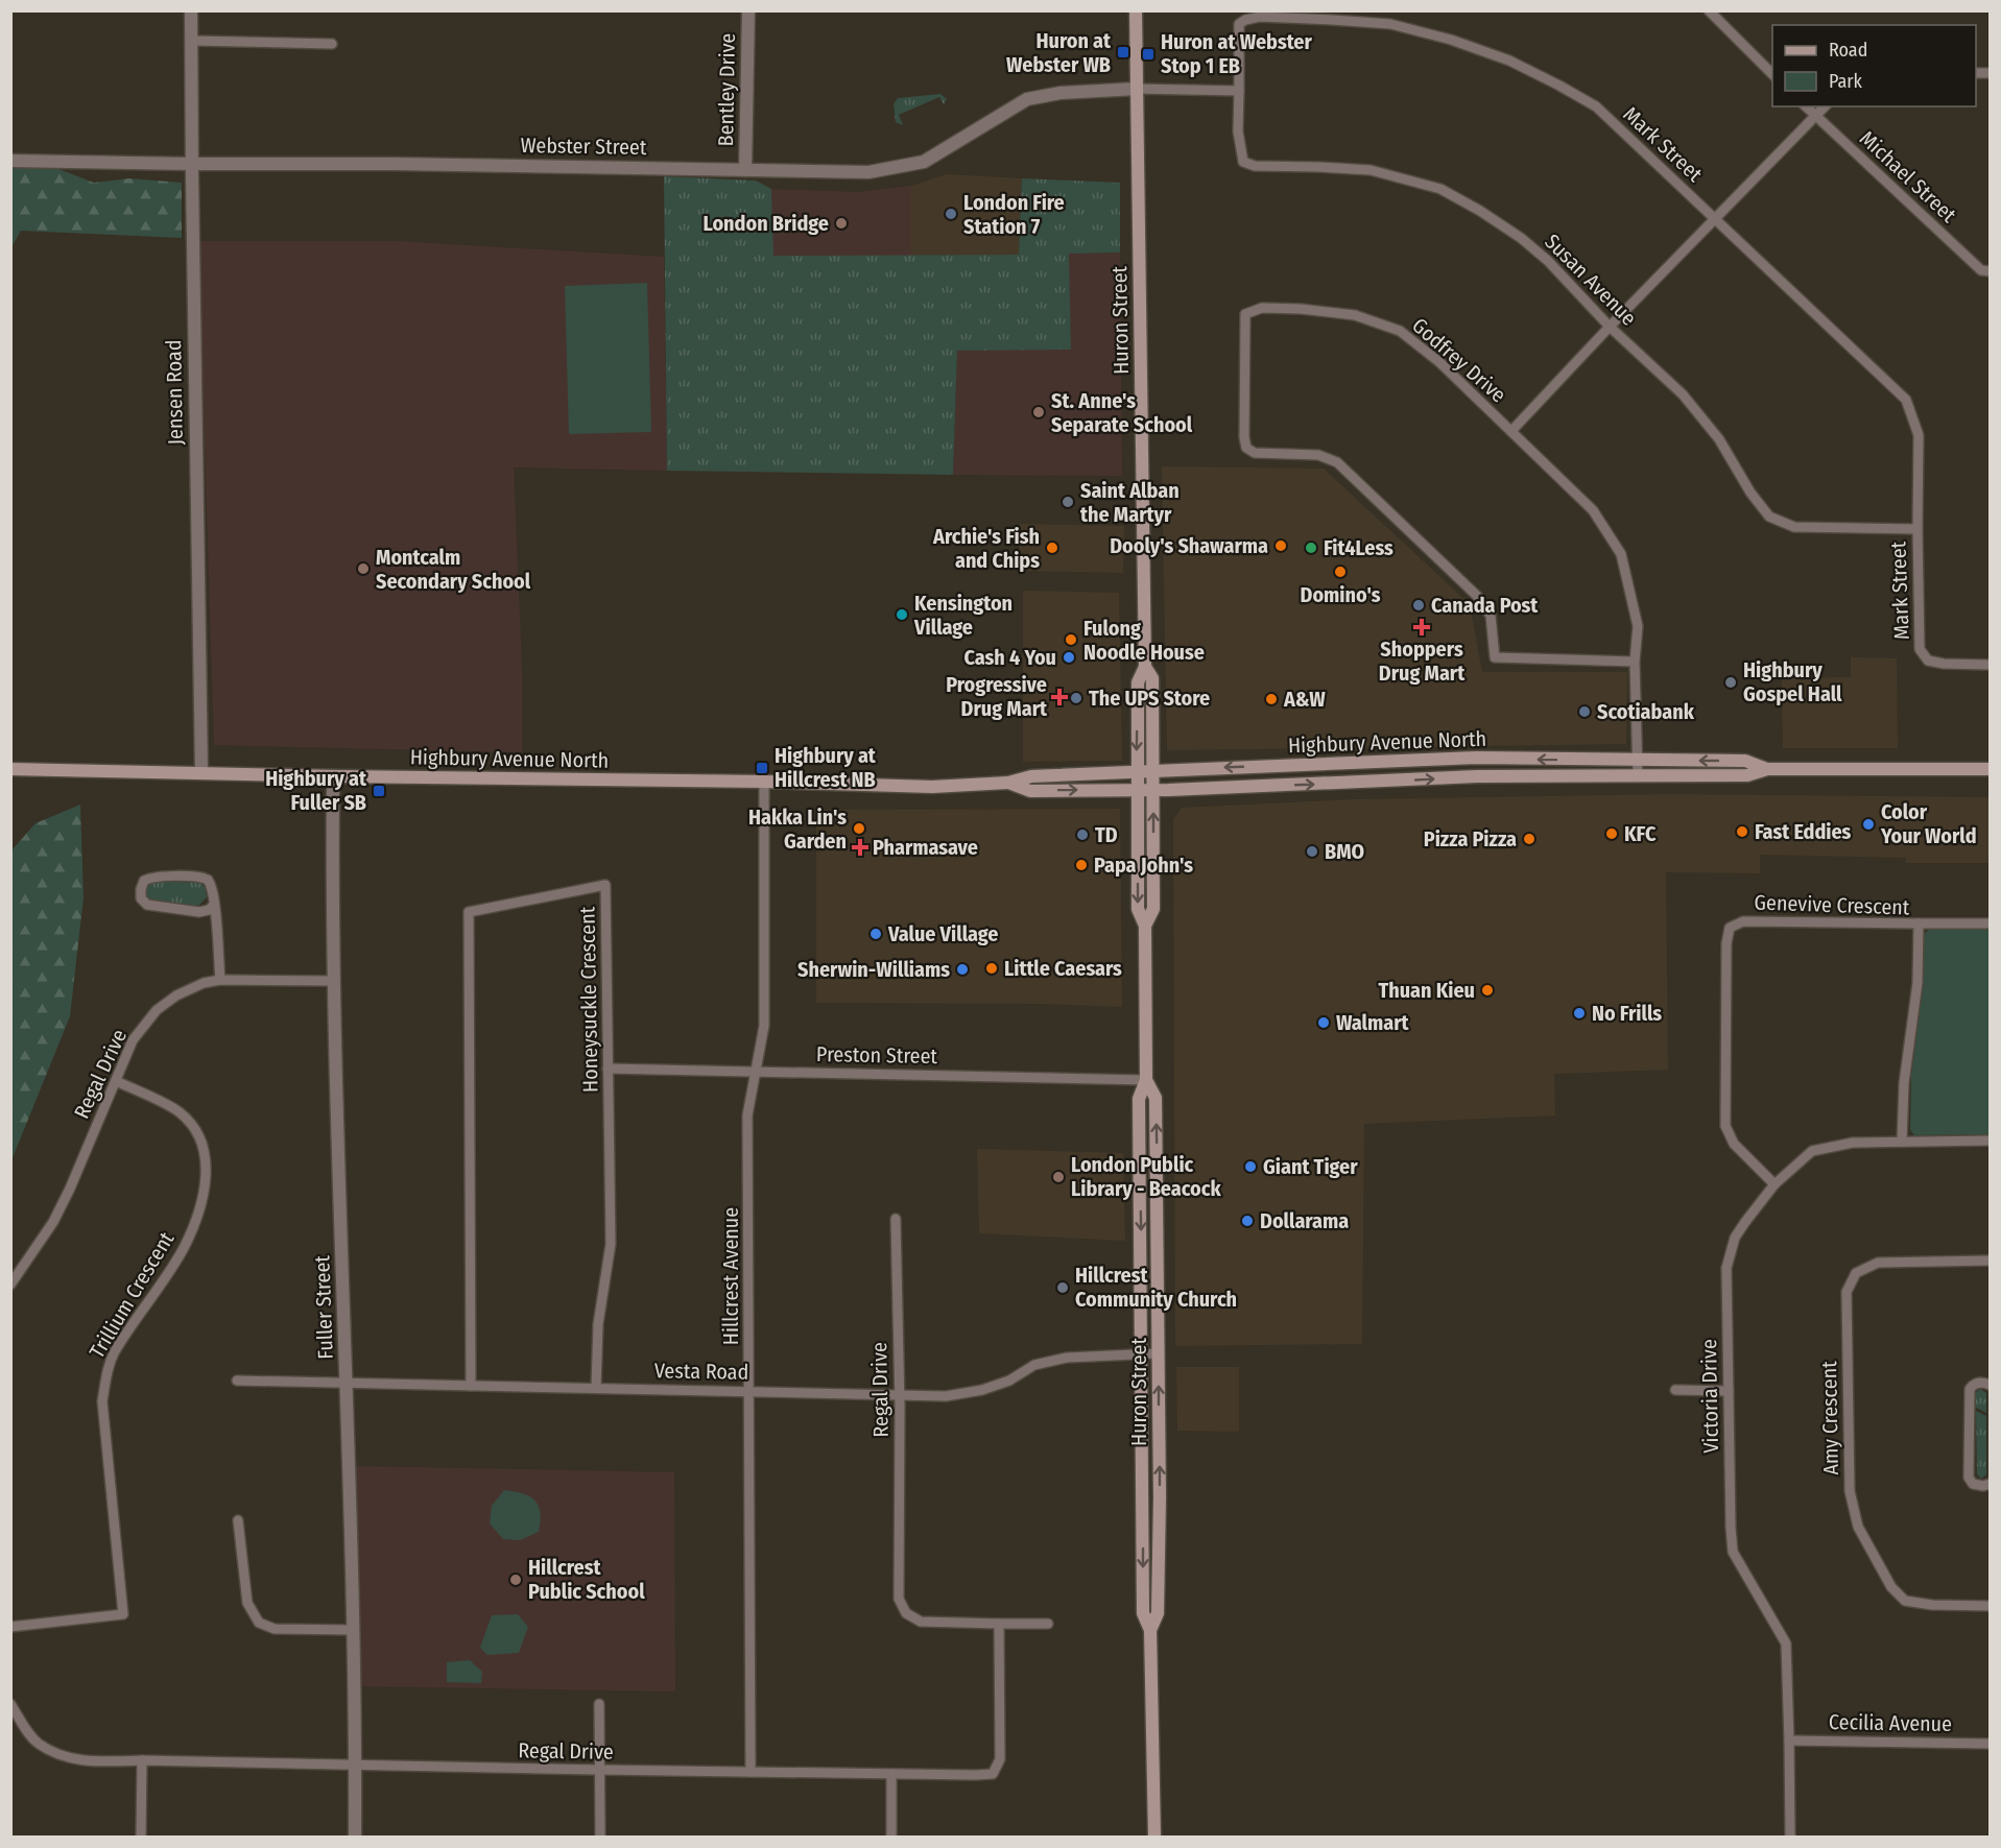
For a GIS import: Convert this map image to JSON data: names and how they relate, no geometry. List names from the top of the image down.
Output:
{
  "streets": {
    "main road": ["Huron Street", "Highbury Avenue North"],
    "street": [
      "Bentley Drive",
      "Mark Street",
      "Webster Street",
      "Michael Street",
      "Susan Avenue",
      "Godfrey Drive",
      "Jensen Road",
      "Genevive Crescent",
      "Honeysuckle Crescent",
      "Preston Street",
      "Regal Drive",
      "Hillcrest Avenue",
      "Trillium Crescent",
      "Fuller Street",
      "Vesta Road",
      "Victoria Drive",
      "Amy Crescent",
      "Cecilia Avenue"
    ]
  },
  "crossings": [
    ["Bentley Drive", "Webster Street"],
    ["Mark Street", "Susan Avenue"],
    ["Webster Street", "Huron Street"],
    ["Webster Street", "Jensen Road"],
    ["Huron Street", "Highbury Avenue North"],
    ["Huron Street", "Preston Street"],
    ["Huron Street", "Vesta Road"],
    ["Godfrey Drive", "Highbury Avenue North"],
    ["Jensen Road", "Highbury Avenue North"],
    ["Highbury Avenue North", "Hillcrest Avenue"],
    ["Highbury Avenue North", "Fuller Street"],
    ["Genevive Crescent", "Victoria Drive"],
    ["Honeysuckle Crescent", "Preston Street"],
    ["Honeysuckle Crescent", "Vesta Road"],
    ["Preston Street", "Hillcrest Avenue"],
    ["Regal Drive", "Hillcrest Avenue"],
    ["Regal Drive", "Trillium Crescent"],
    ["Regal Drive", "Fuller Street"],
    ["Regal Drive", "Vesta Road"],
    ["Hillcrest Avenue", "Vesta Road"],
    ["Fuller Street", "Vesta Road"],
    ["Victoria Drive", "Cecilia Avenue"]
  ],
  "places": {
    "transit": [
      "Huron at Webster WB",
      "Huron at Webster Stop 1 EB",
      "Highbury at Hillcrest NB",
      "Highbury at Fuller SB"
    ],
    "other": [
      "London Fire Station 7",
      "London Bridge",
      "St. Anne's Separate School",
      "Saint Alban the Martyr",
      "Dooly's Shawarma",
      "Archie's Fish and Chips",
      "Fit4Less",
      "Montcalm Secondary School",
      "Domino's",
      "Canada Post",
      "Kensington Village",
      "Fulong Noodle House",
      "Cash 4 You",
      "Highbury Gospel Hall",
      "The UPS Store",
      "A&W",
      "Scotiabank",
      "Color Your World",
      "Hakka Lin's Garden",
      "Fast Eddies",
      "KFC",
      "TD",
      "Pizza Pizza",
      "BMO",
      "Papa John's",
      "Value Village",
      "Little Caesars",
      "Sherwin-Williams",
      "Thuan Kieu",
      "No Frills",
      "Walmart",
      "Giant Tiger",
      "London Public Library - Beacock",
      "Dollarama",
      "Hillcrest Community Church",
      "Hillcrest Public School"
    ],
    "health": ["Shoppers Drug Mart", "Progressive Drug Mart", "Pharmasave"]
  },
  "legend": ["Road", "Park"]
}
